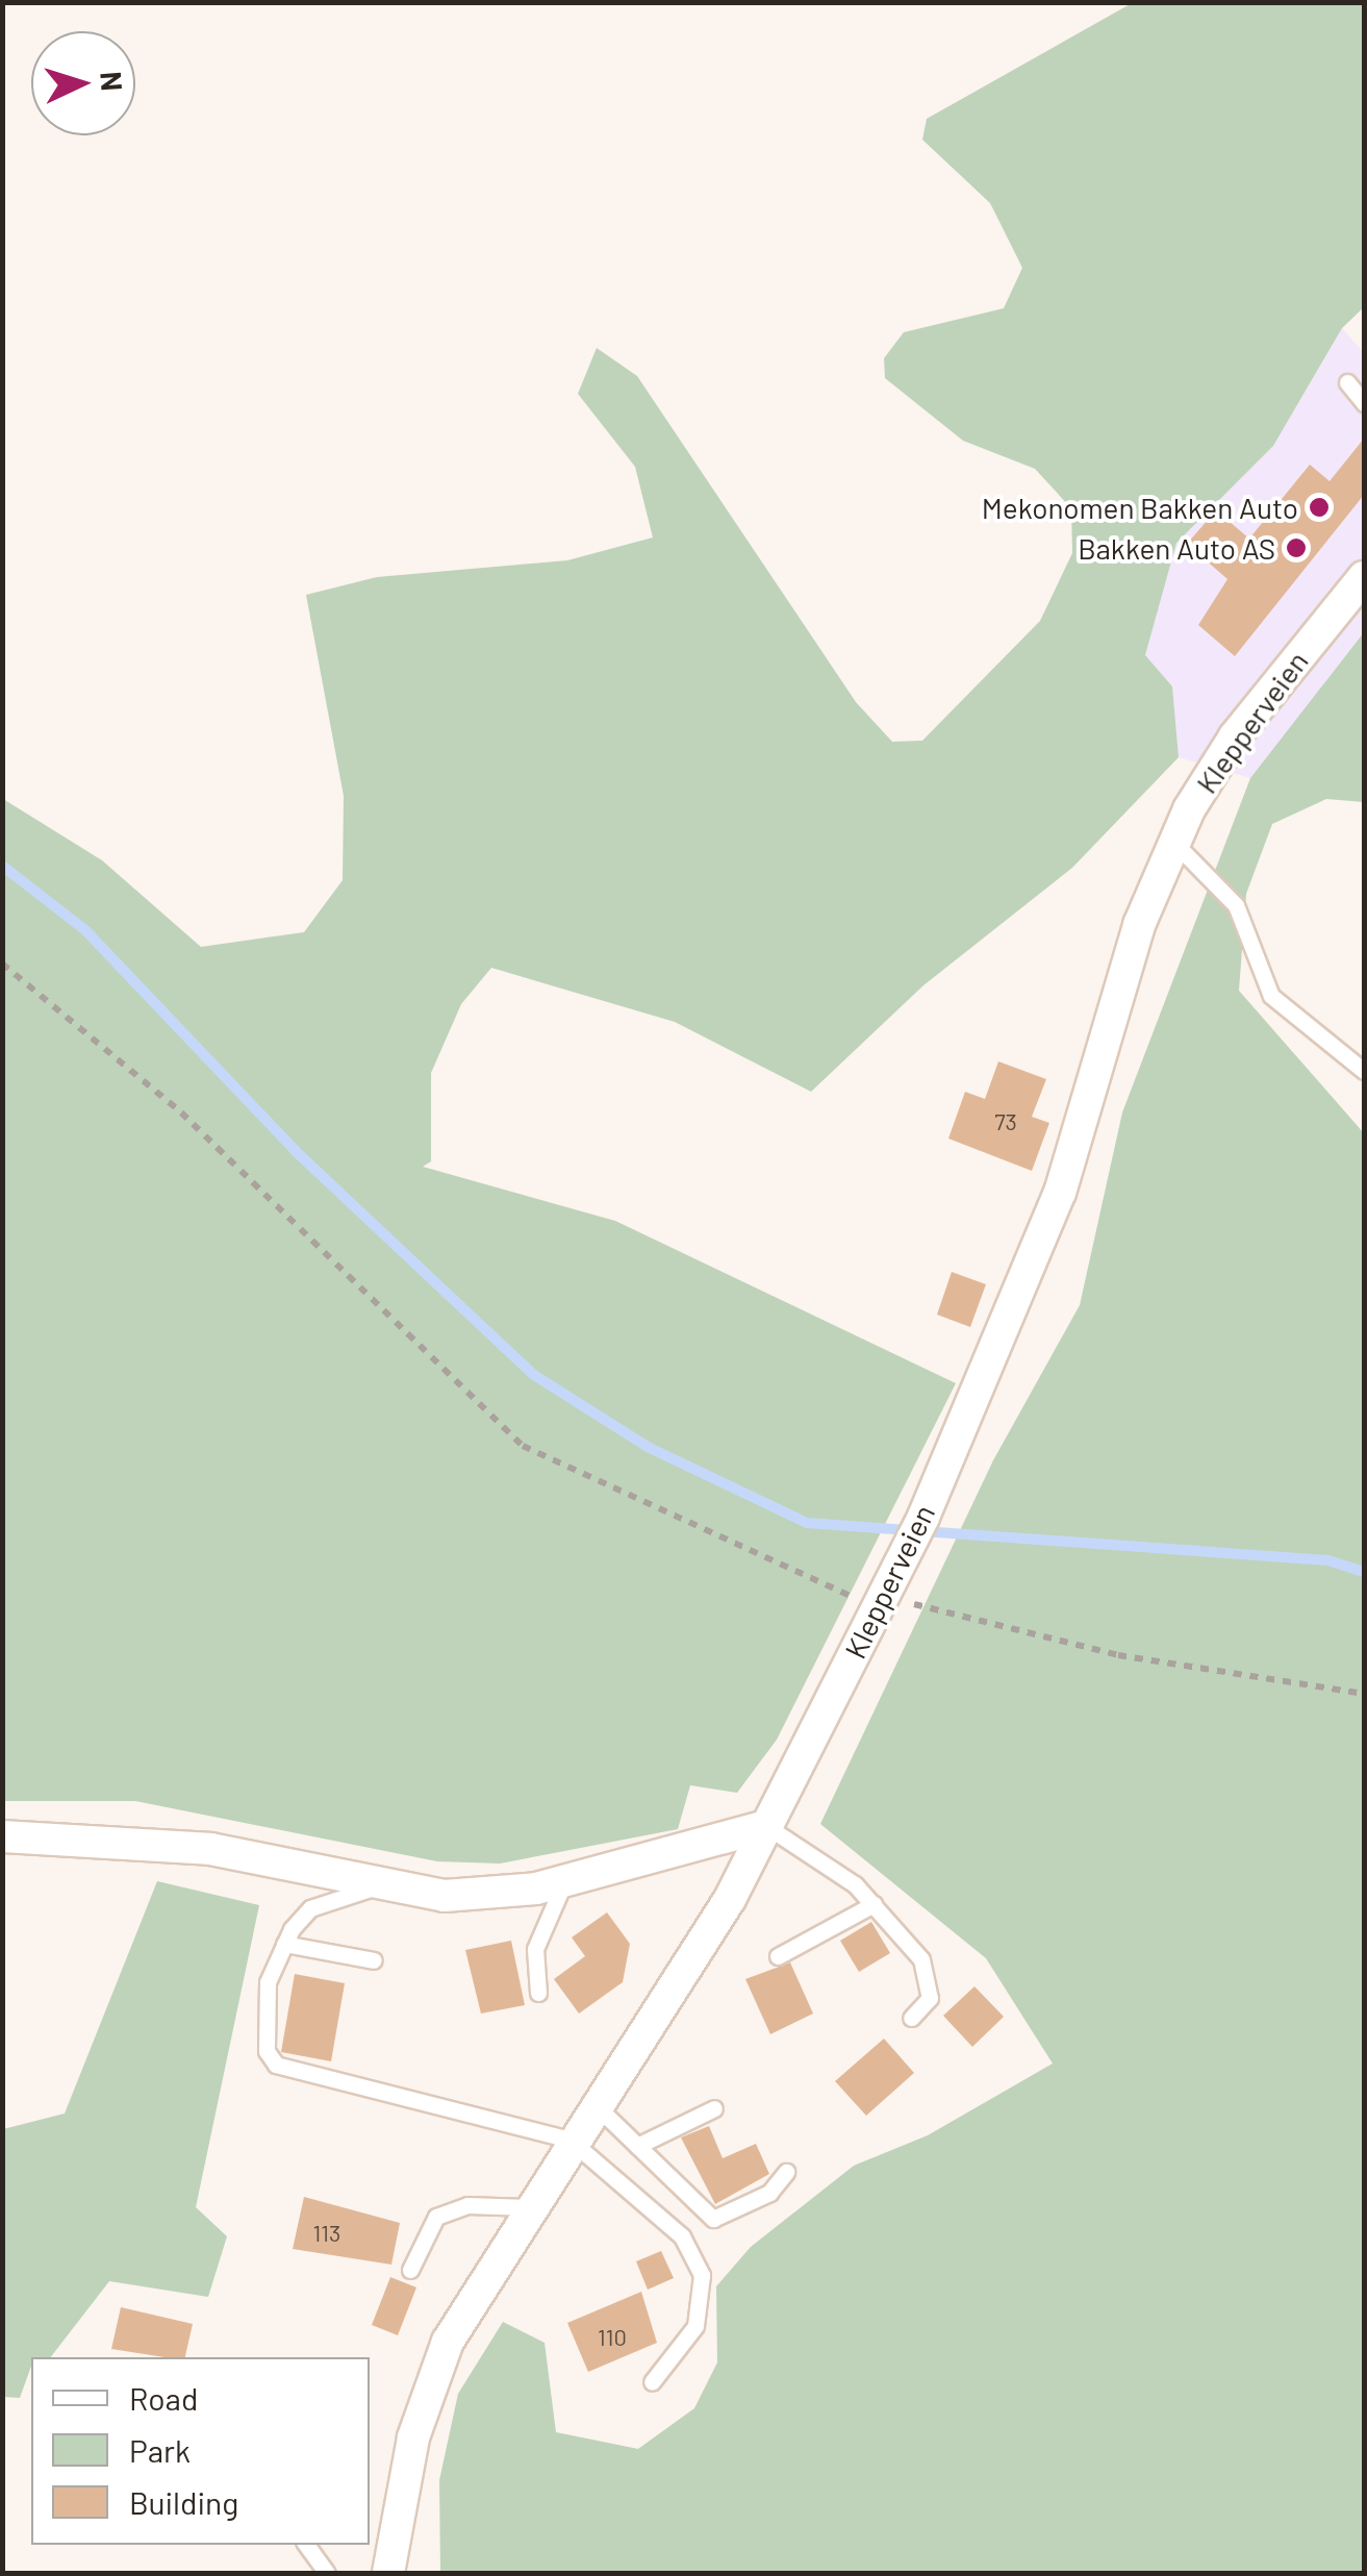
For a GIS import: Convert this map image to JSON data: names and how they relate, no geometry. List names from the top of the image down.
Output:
{
  "streets": {
    "street": ["Klepperveien"]
  },
  "places": ["Mekonomen Bakken Auto", "Bakken Auto AS"],
  "house_numbers": ["73", "113", "110"],
  "legend": ["Road", "Park", "Building"],
  "north": "right"
}
